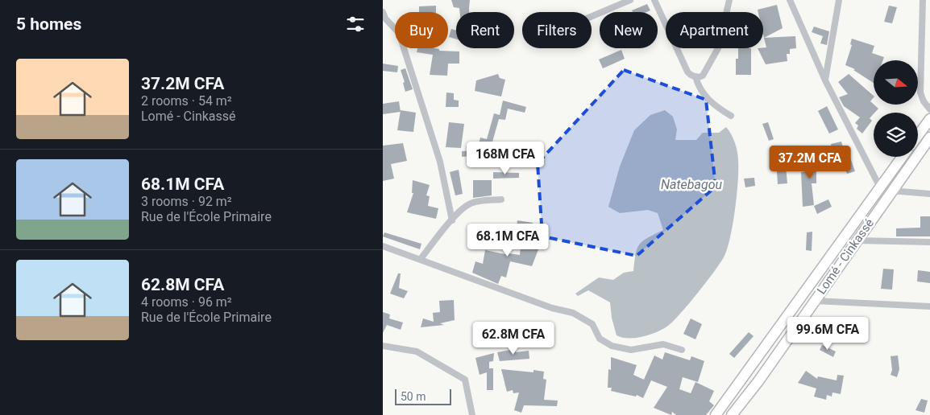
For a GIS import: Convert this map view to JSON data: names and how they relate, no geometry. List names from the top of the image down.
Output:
{
  "streets": {
    "highway": ["Lomé - Cinkassé"]
  },
  "water": ["Natebagou"],
  "scale_bar": "50 m",
  "north": "right",
  "page": {
    "heading": "5 homes",
    "chip": [
      "Buy",
      "Rent",
      "Filters",
      "New",
      "Apartment"
    ],
    "list": [
      {
        "name": "37.2M CFA",
        "note": "2 rooms · 54 m² · Lomé - Cinkassé"
      },
      {
        "name": "68.1M CFA",
        "note": "3 rooms · 92 m² · Rue de l'École Primaire"
      },
      {
        "name": "62.8M CFA",
        "note": "4 rooms · 96 m² · Rue de l'École Primaire"
      }
    ],
    "price": [
      "168M CFA",
      "37.2M CFA",
      "68.1M CFA",
      "99.6M CFA",
      "62.8M CFA"
    ],
    "scale": "50 m"
  }
}
